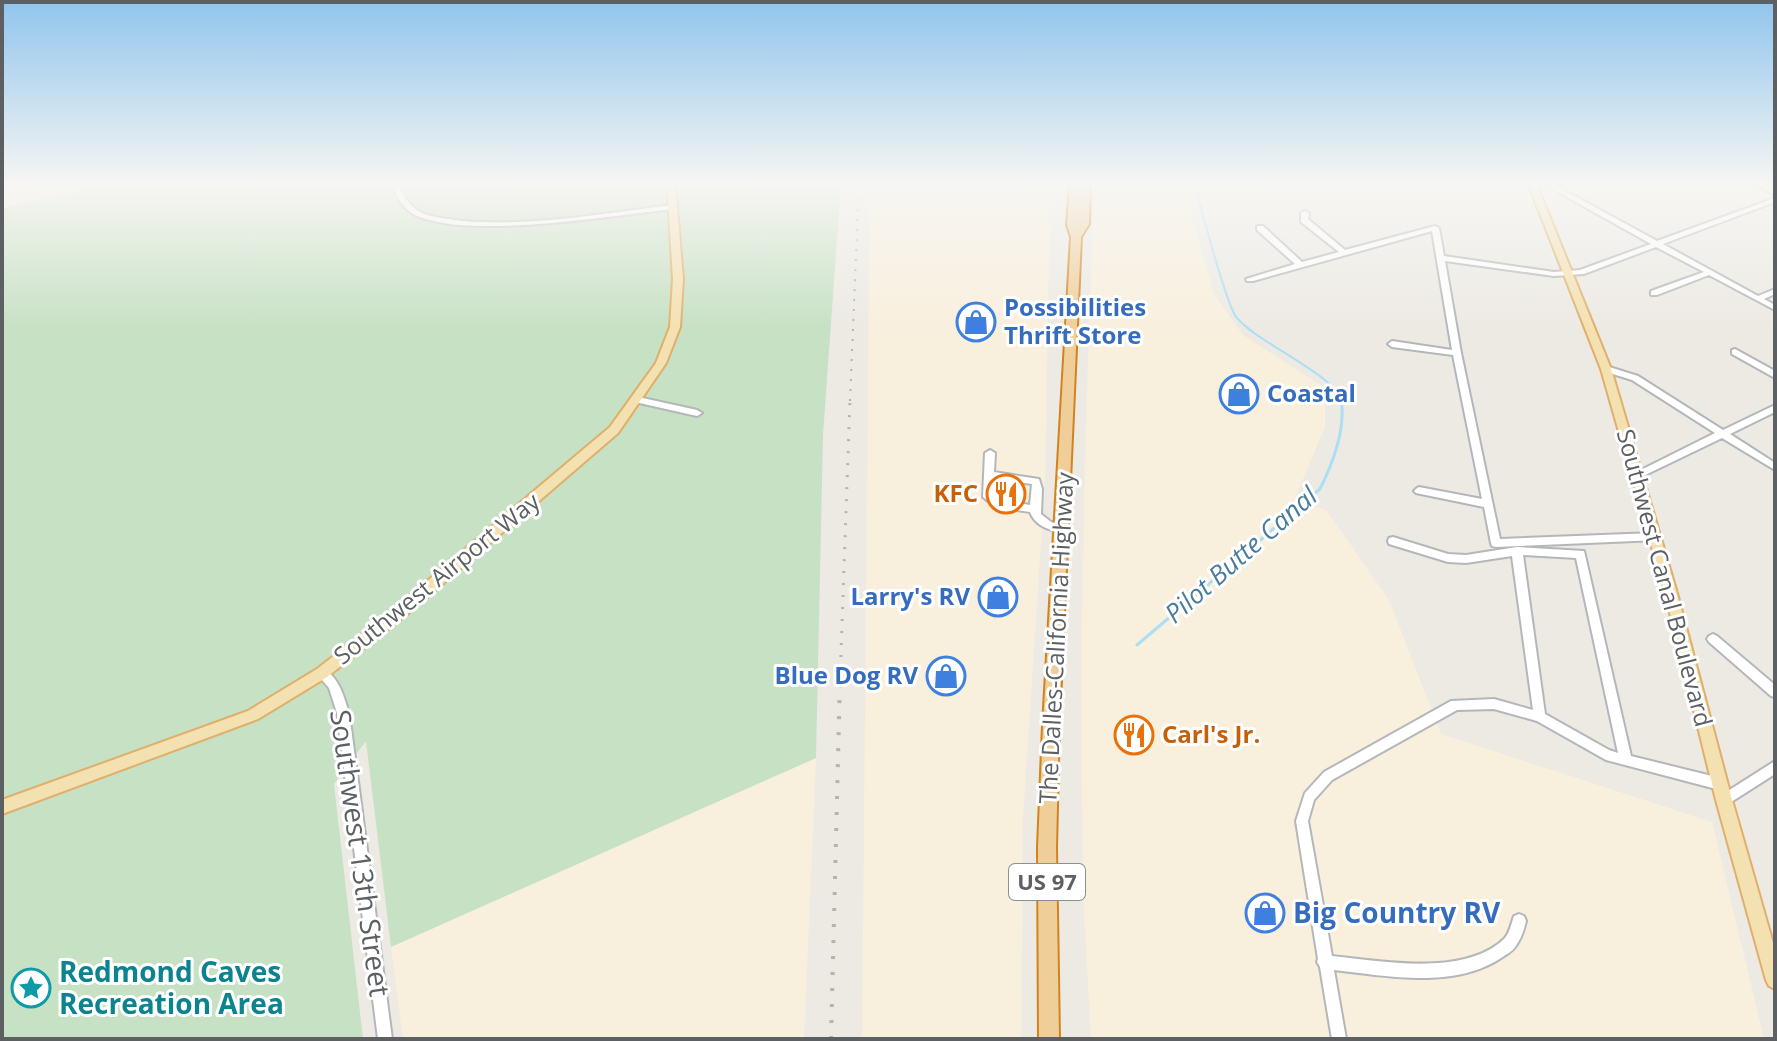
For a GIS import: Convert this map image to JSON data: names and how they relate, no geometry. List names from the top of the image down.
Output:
{
  "streets": {
    "highway": ["The Dalles-California Highway", "US 97"],
    "main road": ["Southwest Canal Boulevard", "Southwest Airport Way"],
    "street": ["Southwest 13th Street"]
  },
  "crossings": [
    ["Southwest Airport Way", "Southwest 13th Street"]
  ],
  "water": ["Pilot Butte Canal"],
  "places": {
    "shop": [
      "Possibilities Thrift Store",
      "Coastal",
      "Larry's RV",
      "Blue Dog RV",
      "Big Country RV"
    ],
    "restaurant": ["KFC", "Carl's Jr."],
    "place": ["Redmond Caves Recreation Area"]
  }
}
